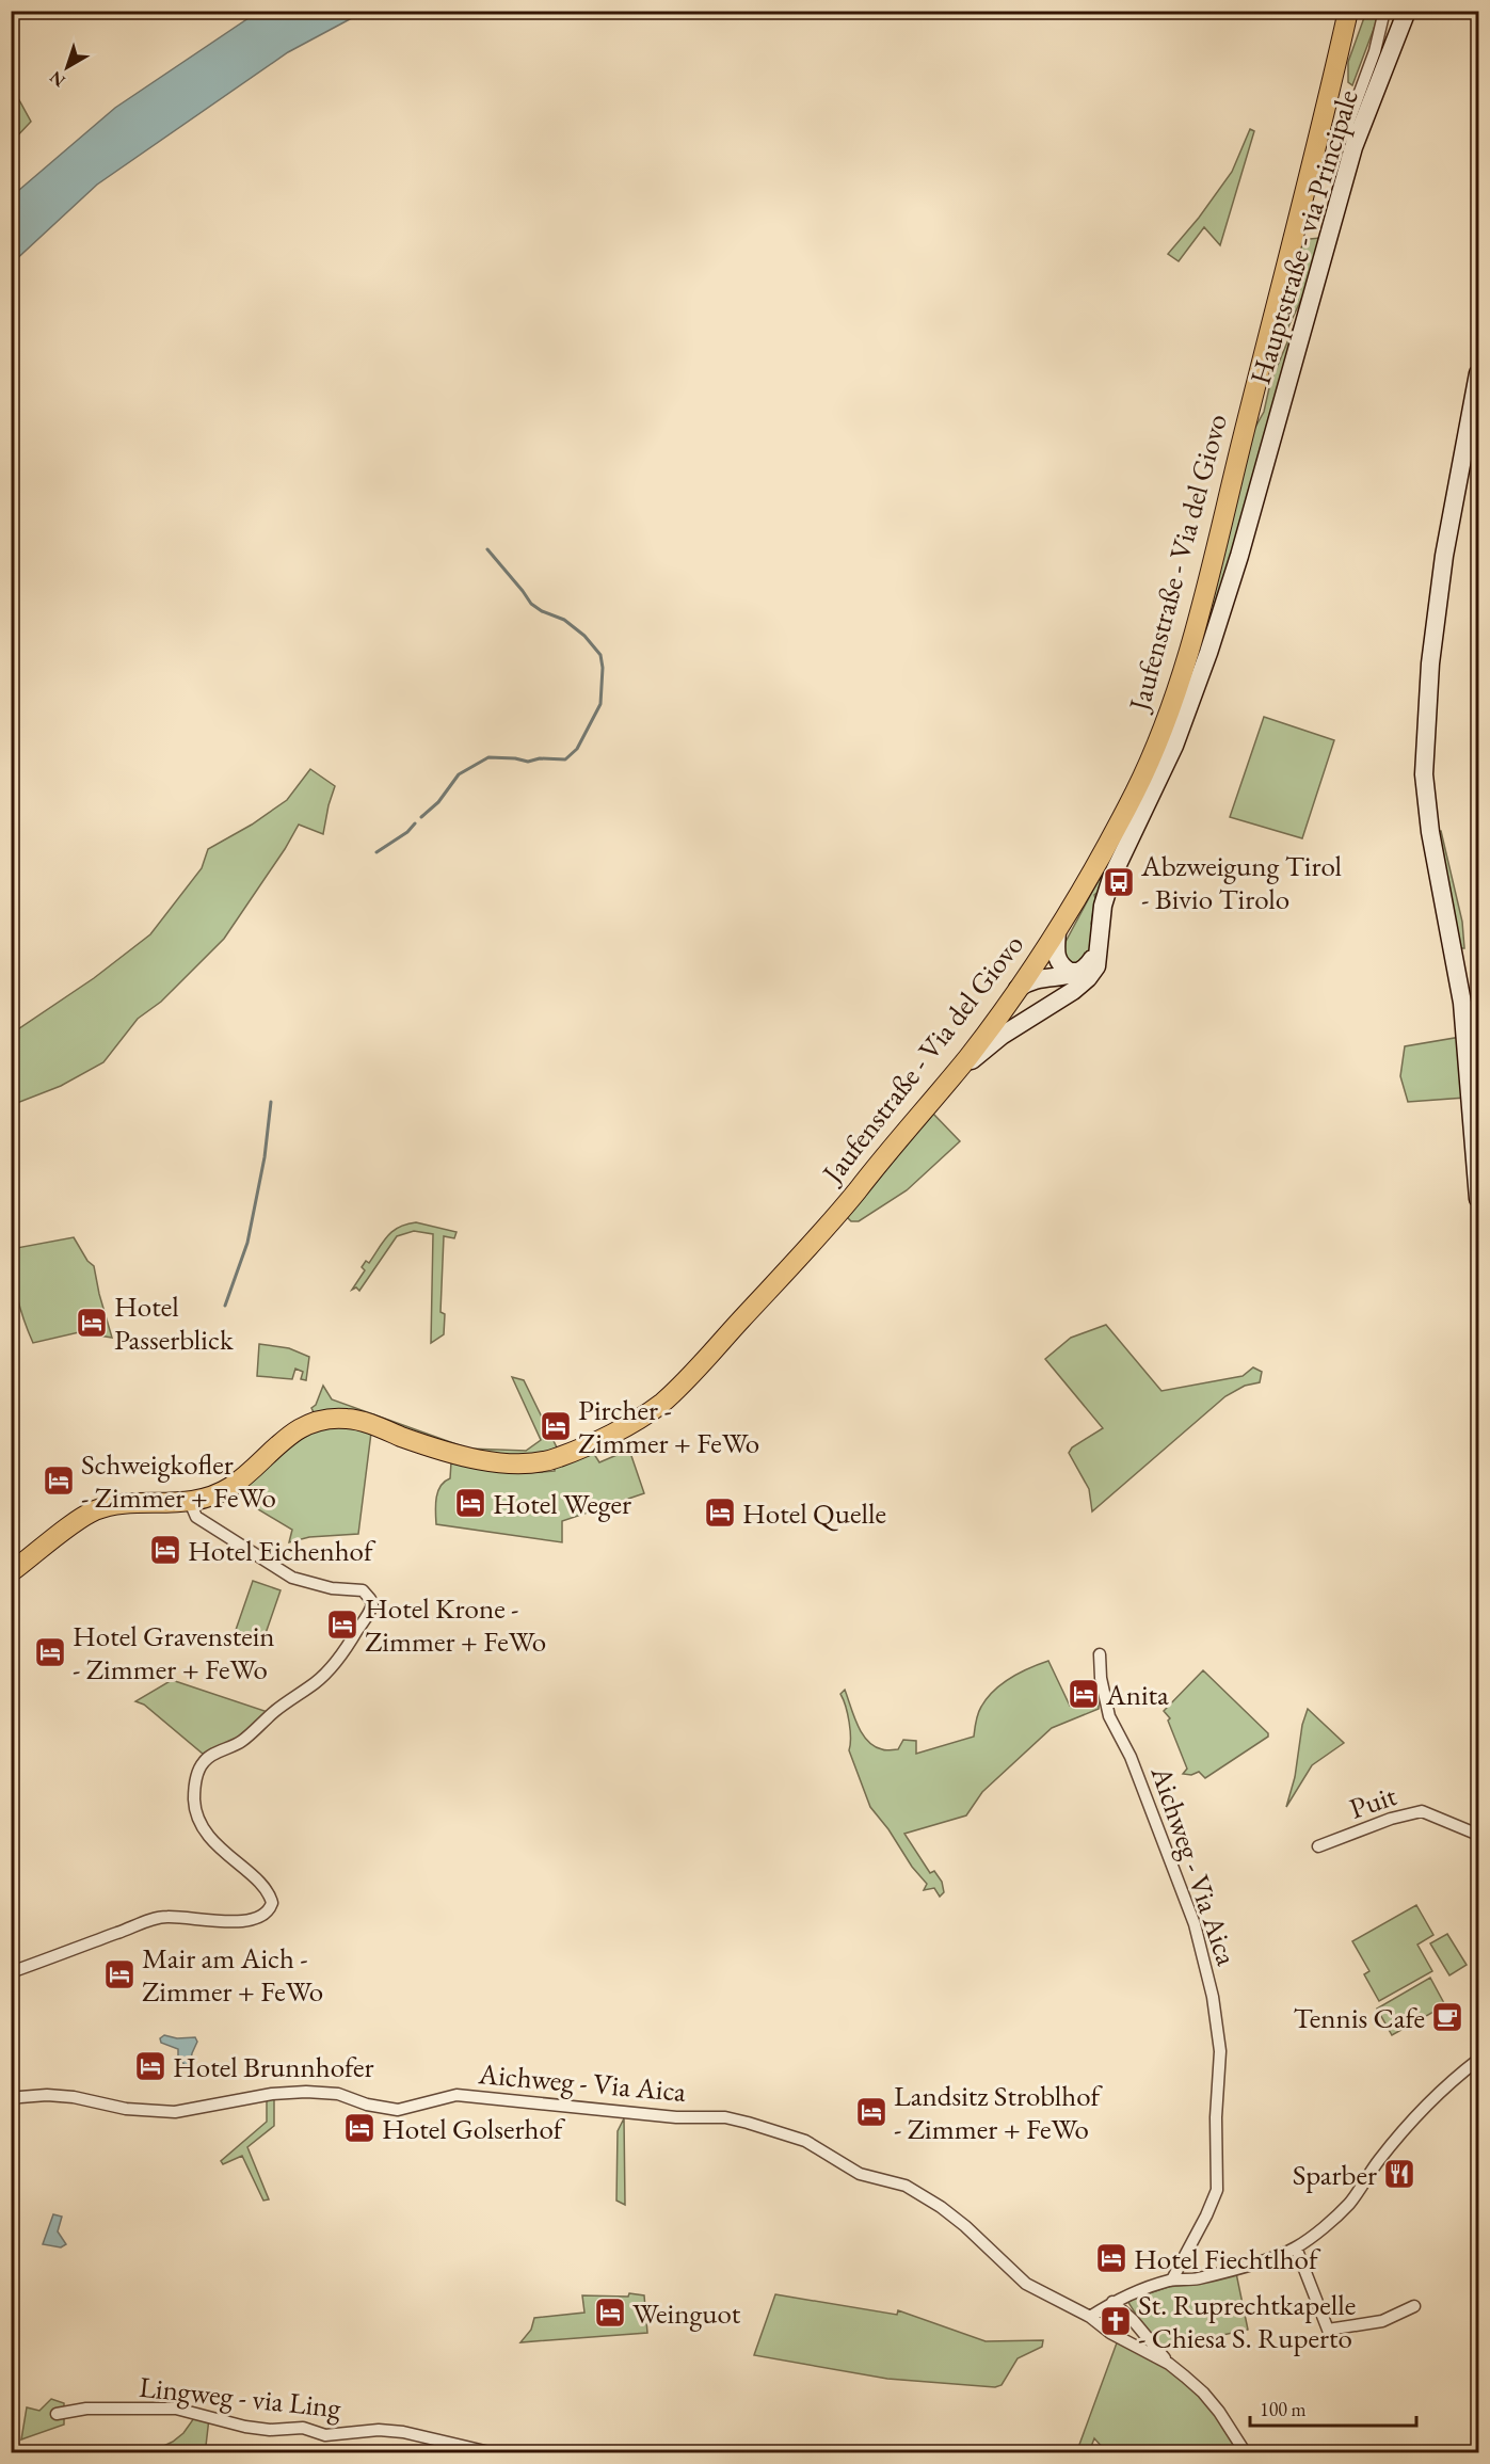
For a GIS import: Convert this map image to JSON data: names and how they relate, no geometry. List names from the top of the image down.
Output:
{
  "streets": {
    "main road": ["Jaufenstraße - Via del Giovo"],
    "street": [
      "Hauptstraße - via Principale",
      "Puit",
      "Aichweg - Via Aica",
      "Lingweg - via Ling"
    ]
  },
  "crossings": [
    ["Hauptstraße - via Principale", "Jaufenstraße - Via del Giovo"]
  ],
  "places": {
    "bus stop": ["Abzweigung Tirol - Bivio Tirolo"],
    "hotel": [
      "Hotel Passerblick",
      "Pircher - Zimmer + FeWo",
      "Schweigkofler - Zimmer + FeWo",
      "Hotel Weger",
      "Hotel Quelle",
      "Hotel Eichenhof",
      "Hotel Krone - Zimmer + FeWo",
      "Hotel Gravenstein - Zimmer + FeWo",
      "Anita",
      "Mair am Aich - Zimmer + FeWo",
      "Hotel Brunnhofer",
      "Landsitz Stroblhof - Zimmer + FeWo",
      "Hotel Golserhof",
      "Hotel Fiechtlhof",
      "Weinguot"
    ],
    "cafe": ["Tennis Cafe"],
    "restaurant": ["Sparber"],
    "church": ["St. Ruprechtkapelle - Chiesa S. Ruperto"]
  },
  "scale_bar": "100 m",
  "north": "bottom left"
}
